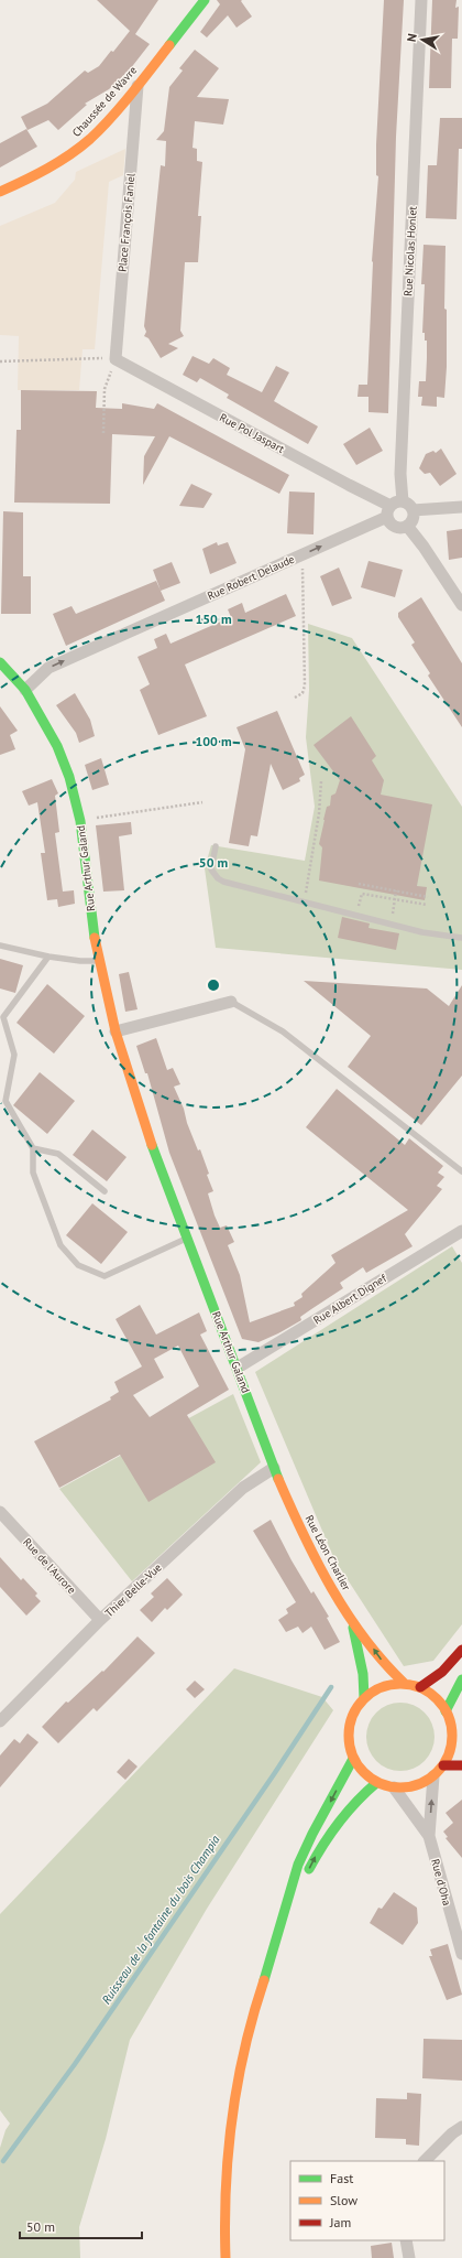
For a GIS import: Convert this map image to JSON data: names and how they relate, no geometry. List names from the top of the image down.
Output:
{
  "streets": {
    "main road": ["Chaussée de Wavre", "Rue Arthur Galand", "Rue Léon Charlier"],
    "street": [
      "Place François Faniel",
      "Rue Nicolas Honlet",
      "Rue Pol Jaspart",
      "Rue Robert Delaude",
      "Rue Albert Dignef",
      "Rue de l'Aurore",
      "Thier Belle-Vue",
      "Rue d'Oha"
    ]
  },
  "crossings": [
    ["Chaussée de Wavre", "Place François Faniel"],
    ["Place François Faniel", "Rue Pol Jaspart"],
    ["Rue Nicolas Honlet", "Rue Pol Jaspart"],
    ["Rue Nicolas Honlet", "Rue Robert Delaude"],
    ["Rue Pol Jaspart", "Rue Robert Delaude"],
    ["Rue Robert Delaude", "Rue Arthur Galand"],
    ["Rue Arthur Galand", "Rue Albert Dignef"],
    ["Rue Arthur Galand", "Rue Léon Charlier"],
    ["Rue Arthur Galand", "Thier Belle-Vue"],
    ["Rue Léon Charlier", "Thier Belle-Vue"],
    ["Rue Léon Charlier", "Rue d'Oha"],
    ["Rue de l'Aurore", "Thier Belle-Vue"]
  ],
  "one_way": ["Rue Robert Delaude"],
  "water": ["Ruisseau de la fontaine du bois Champia"],
  "legend": ["Fast", "Slow", "Jam"],
  "scale_bar": "50 m",
  "north": "left",
  "rings": ["150 m", "100 m", "50 m"]
}
